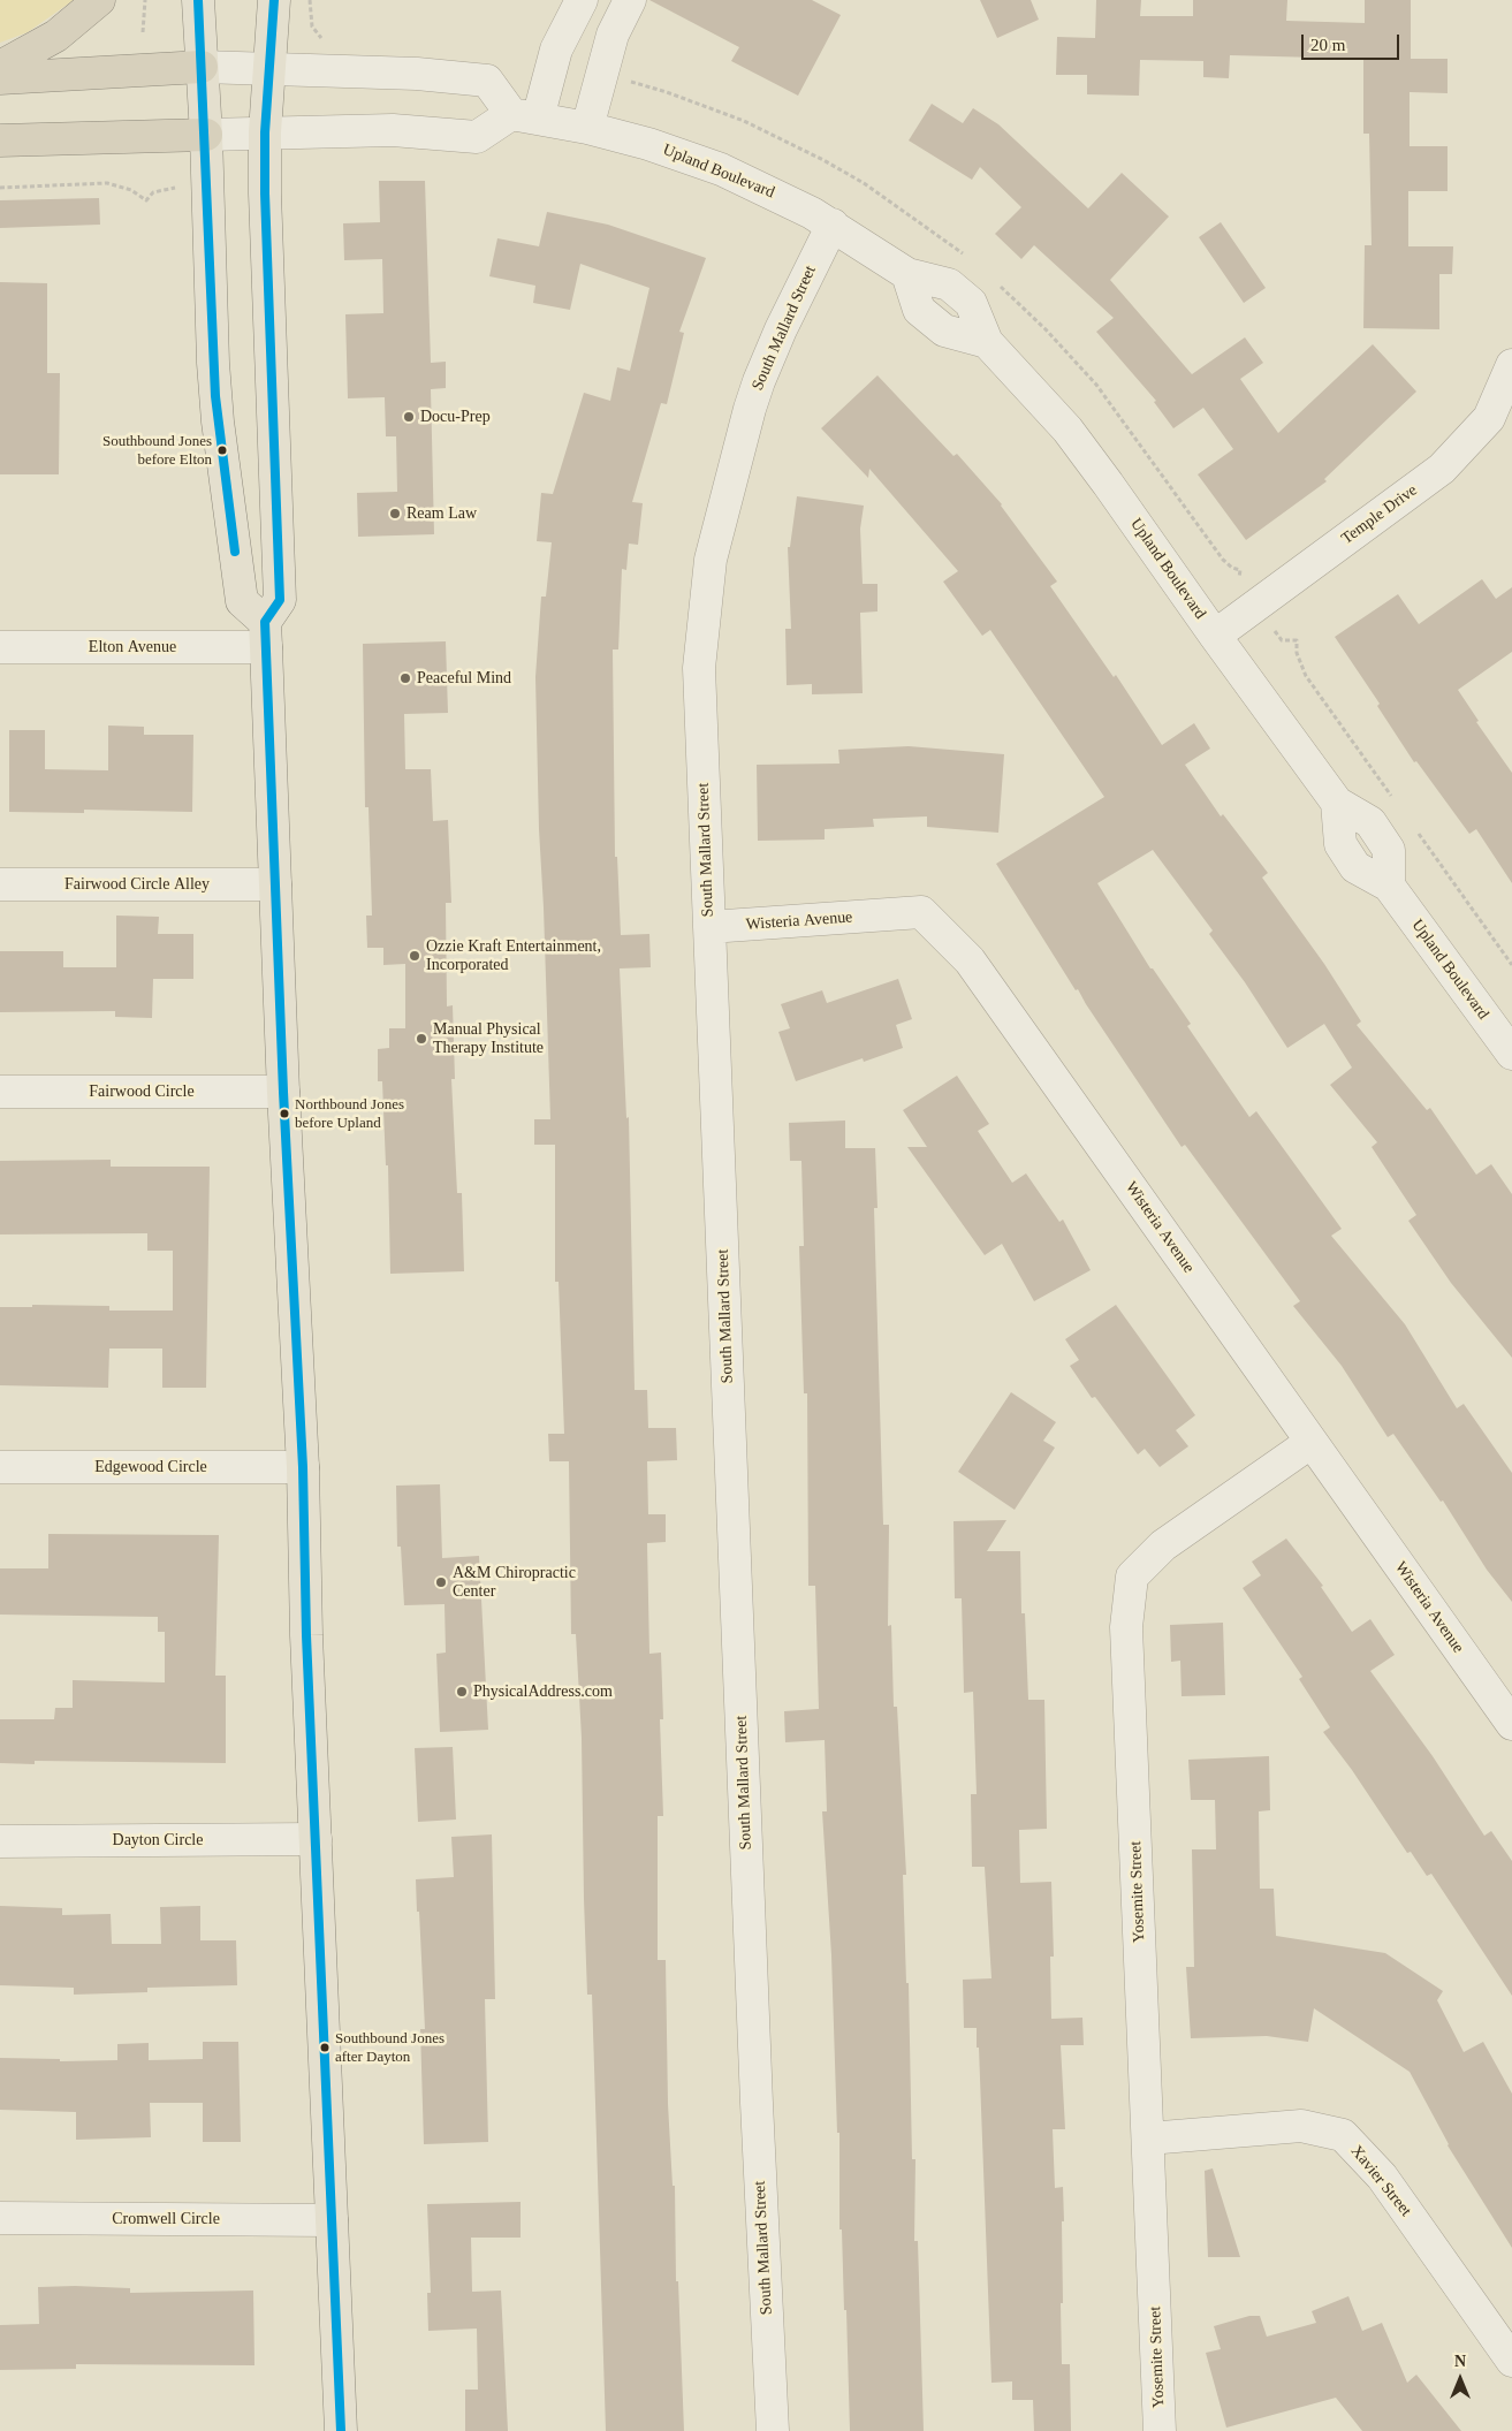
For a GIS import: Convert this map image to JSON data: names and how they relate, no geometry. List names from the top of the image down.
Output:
{
  "streets": {
    "street": [
      "Upland Boulevard",
      "South Mallard Street",
      "Temple Drive",
      "Elton Avenue",
      "Fairwood Circle Alley",
      "Wisteria Avenue",
      "Fairwood Circle",
      "Edgewood Circle",
      "Dayton Circle",
      "Yosemite Street",
      "Xavier Street",
      "Cromwell Circle"
    ]
  },
  "crossings": [
    ["Upland Boulevard", "South Mallard Street"],
    ["Upland Boulevard", "Temple Drive"],
    ["South Mallard Street", "Wisteria Avenue"],
    ["Wisteria Avenue", "Yosemite Street"],
    ["Yosemite Street", "Xavier Street"]
  ],
  "places": [
    "Docu-Prep",
    "Southbound Jones before Elton",
    "Ream Law",
    "Peaceful Mind",
    "Ozzie Kraft Entertainment, Incorporated",
    "Manual Physical Therapy Institute",
    "Northbound Jones before Upland",
    "A&M Chiropractic Center",
    "PhysicalAddress.com",
    "Southbound Jones after Dayton"
  ],
  "scale_bar": "20 m",
  "north": "top"
}
